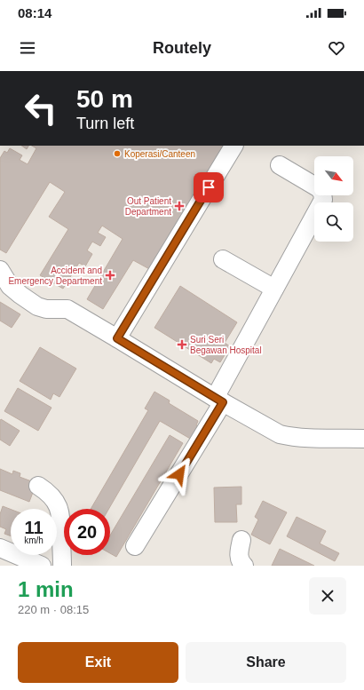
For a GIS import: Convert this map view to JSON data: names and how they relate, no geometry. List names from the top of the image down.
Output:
{
  "places": {
    "other": ["Koperasi/Canteen"],
    "health": ["Out Patient Department", "Accident and Emergency Department", "Suri Seri Begawan Hospital"]
  },
  "north": "bottom right",
  "page": {
    "status": "08:14",
    "header": "Routely",
    "turn": ["50 m", "Turn left"],
    "speed": "11 km/h",
    "limit": "20",
    "heading": ["1 min", "220 m · 08:15"],
    "buttons": ["Exit", "Share"]
  }
}
